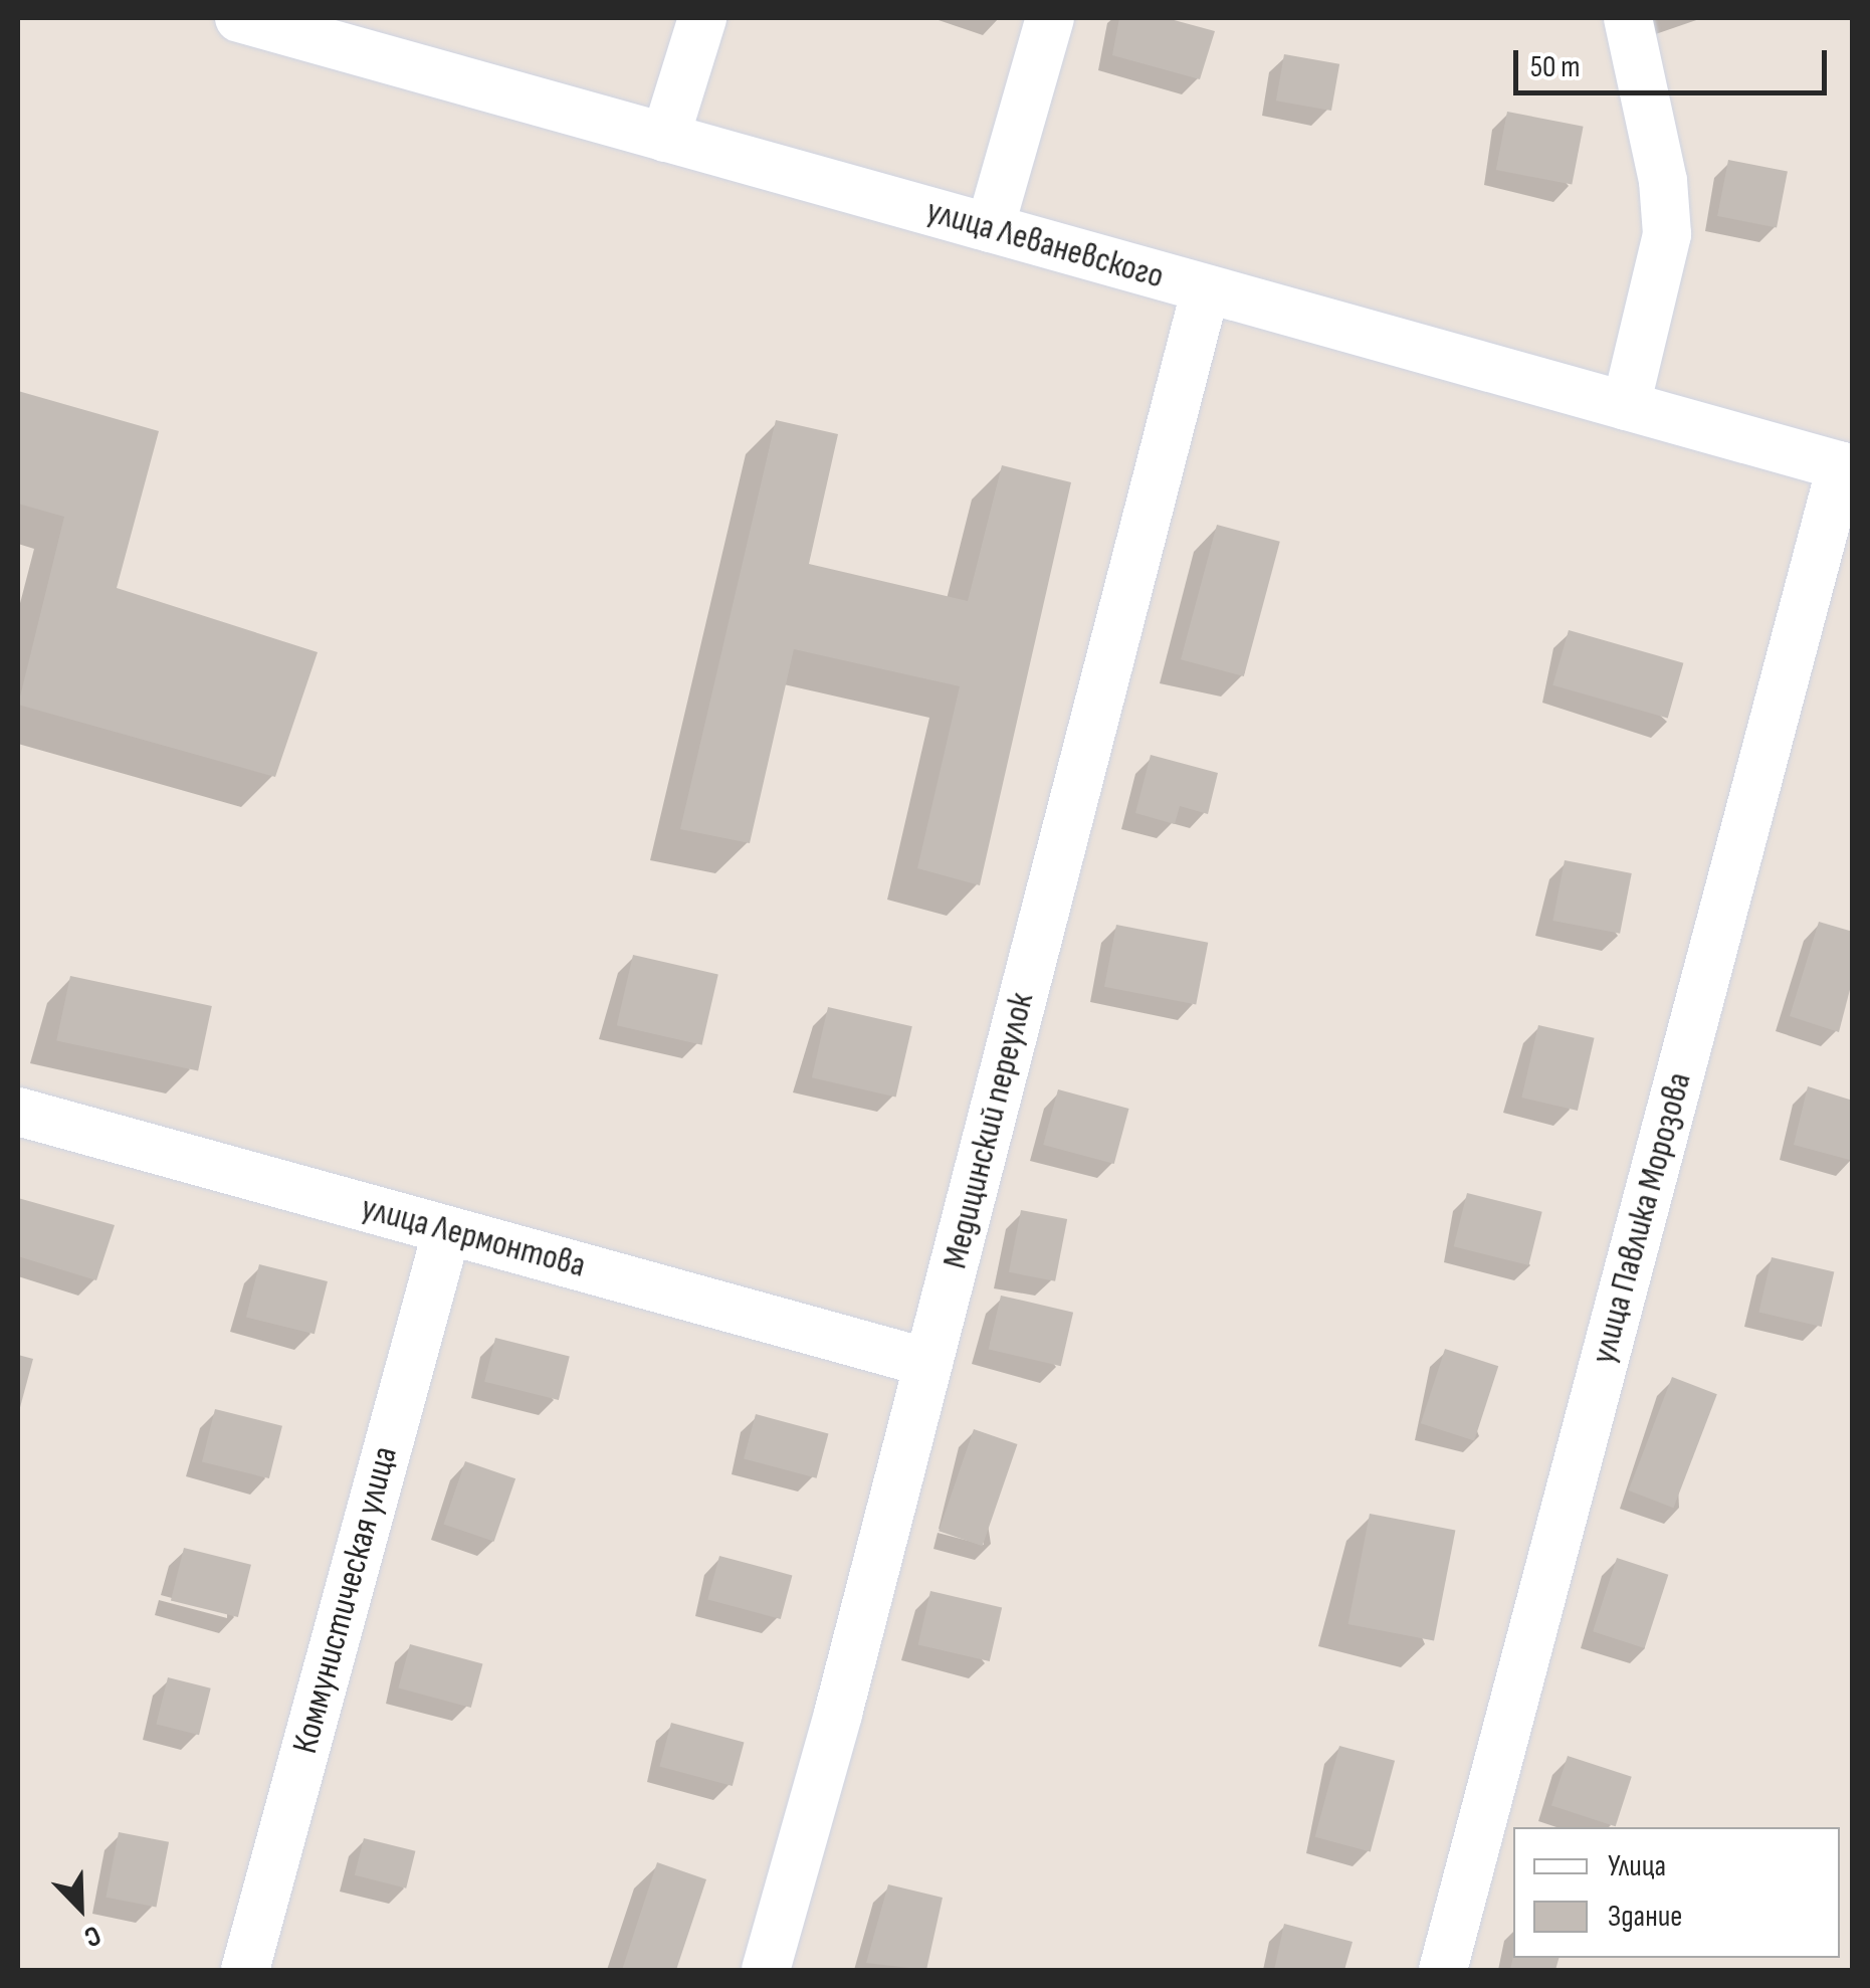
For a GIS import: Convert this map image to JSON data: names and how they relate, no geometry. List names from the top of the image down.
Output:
{
  "streets": {
    "street": [
      "улица Леваневского",
      "Медицинский переулок",
      "улица Павлика Морозова",
      "улица Лермонтова",
      "Коммунистическая улица"
    ]
  },
  "crossings": [
    ["улица Леваневского", "Медицинский переулок"],
    ["улица Леваневского", "улица Павлика Морозова"],
    ["Медицинский переулок", "улица Лермонтова"],
    ["улица Лермонтова", "Коммунистическая улица"]
  ],
  "legend": ["Улица", "Здание"],
  "scale_bar": "50 m",
  "north": "bottom right"
}
